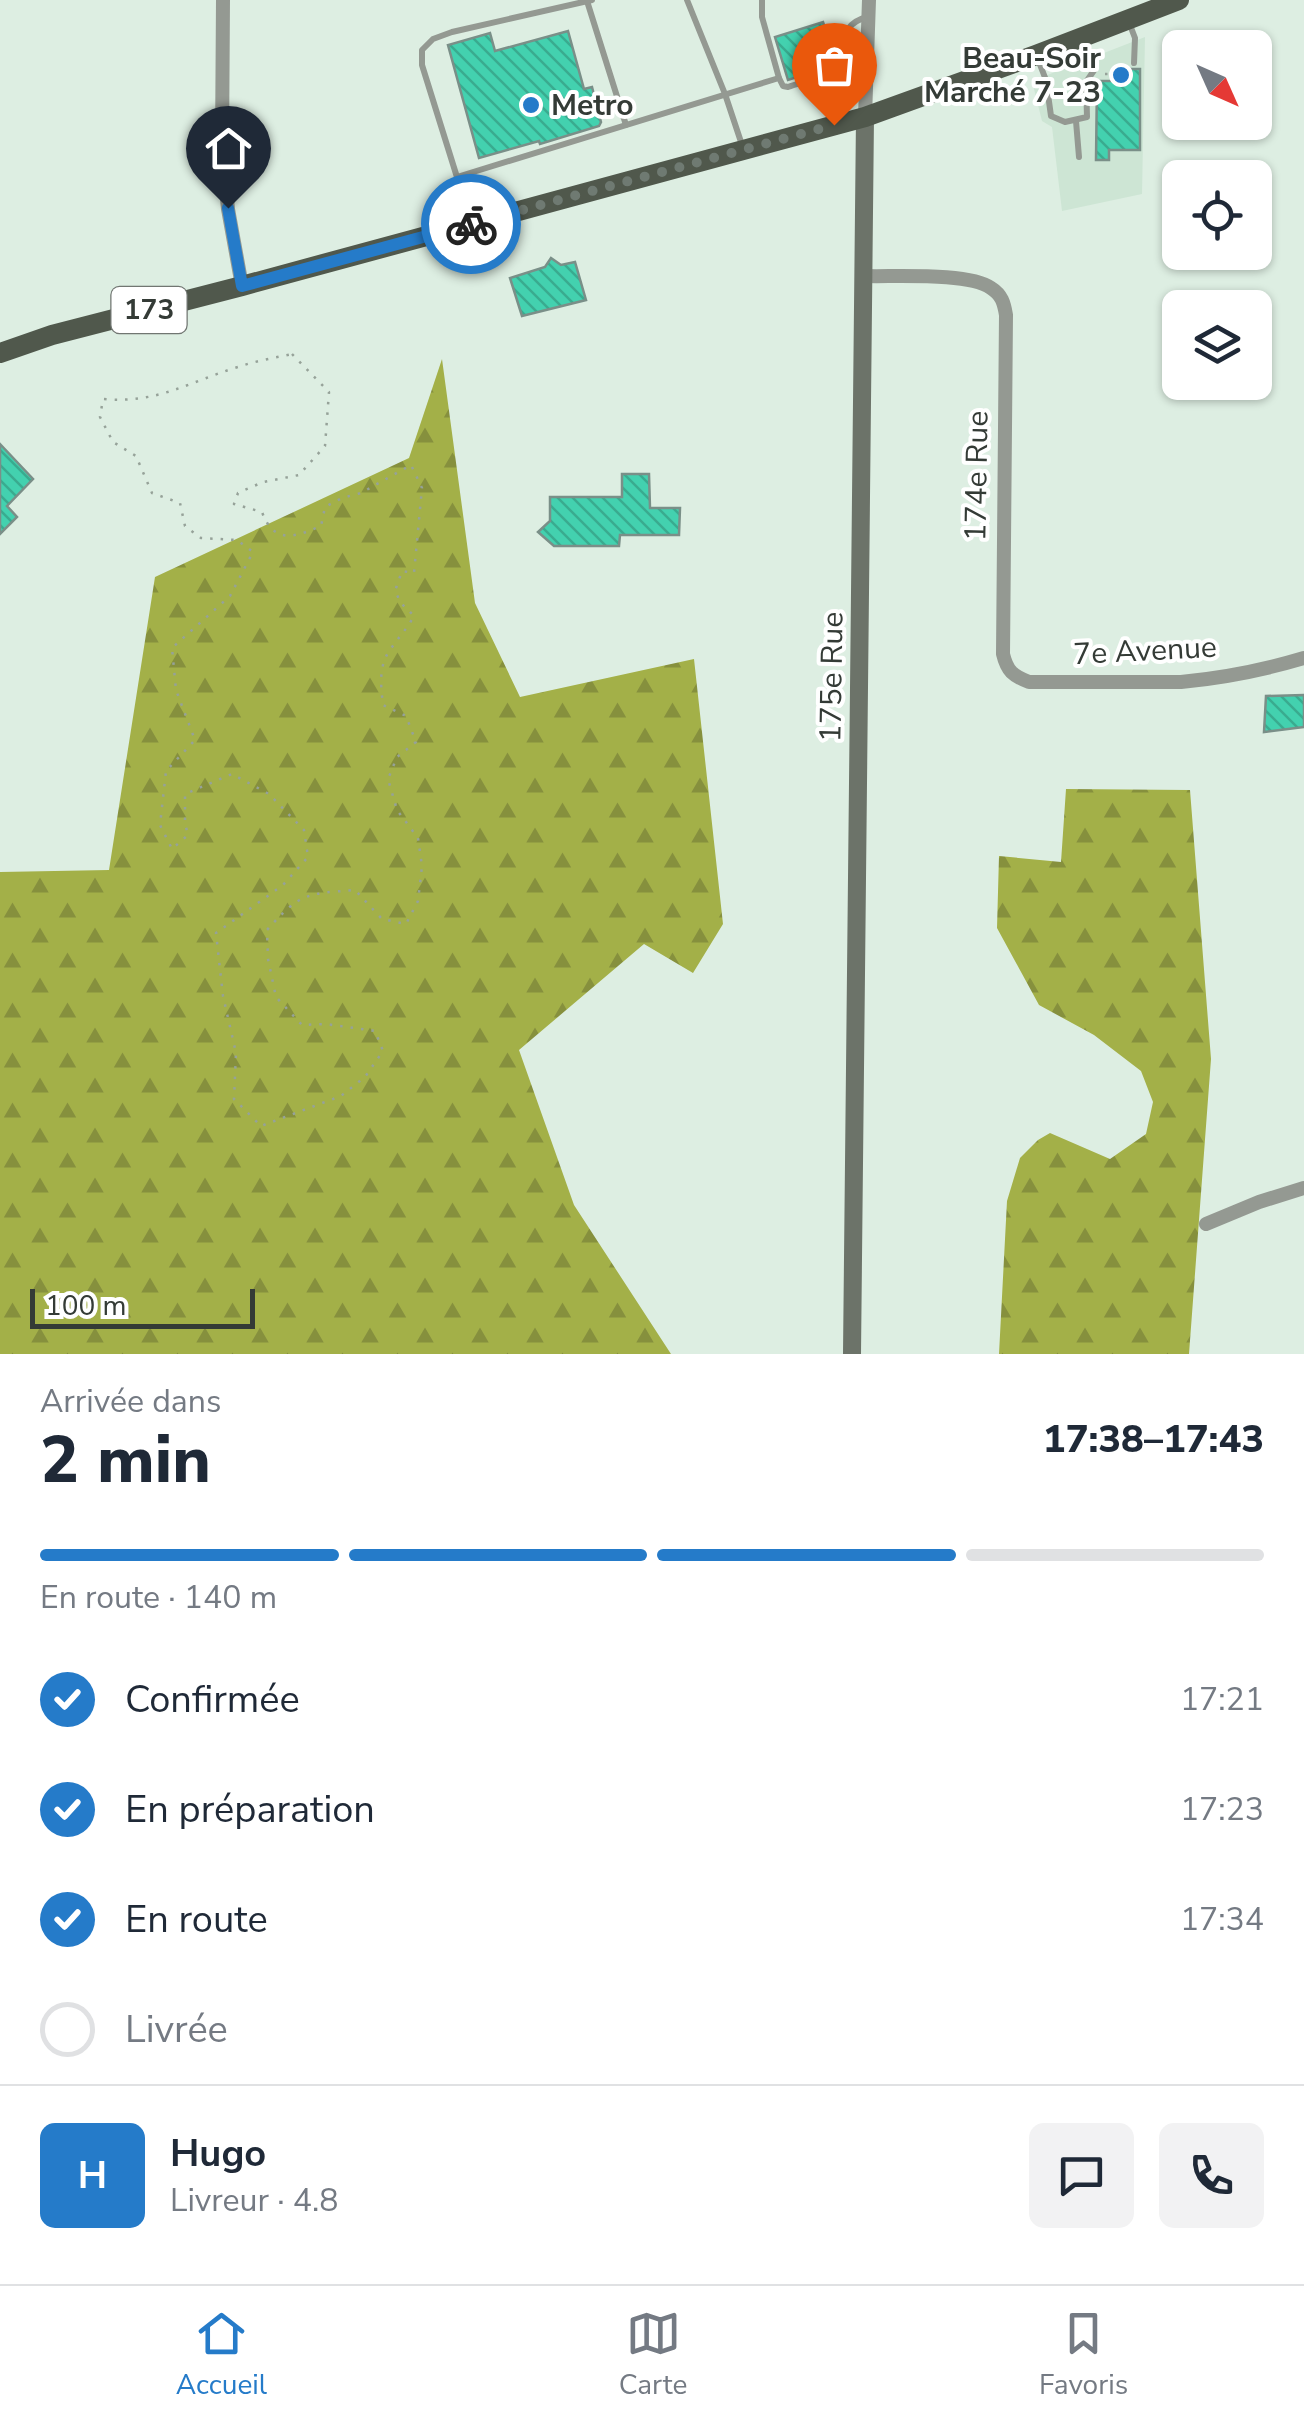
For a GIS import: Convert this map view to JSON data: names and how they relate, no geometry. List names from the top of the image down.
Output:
{
  "streets": {
    "main road": ["173"],
    "street": ["174e Rue", "7e Avenue", "175e Rue"]
  },
  "crossings": [
    ["173", "175e Rue"],
    ["174e Rue", "7e Avenue"],
    ["174e Rue", "175e Rue"]
  ],
  "places": ["Beau-Soir Marché 7-23", "Metro"],
  "scale_bar": "100 m",
  "north": "bottom right",
  "page": {
    "scale": "100 m",
    "heading": ["2 min", "Arrivée dans", "17:38–17:43"],
    "panel": ["Hugo", "Livreur · 4.8"],
    "bar": "En route · 140 m",
    "list": [
      ["Confirmée", "17:21"],
      ["En préparation", "17:23"],
      ["En route", "17:34"],
      "Livrée"
    ],
    "round": "H",
    "tabs": ["Accueil", "Carte", "Favoris"]
  }
}
